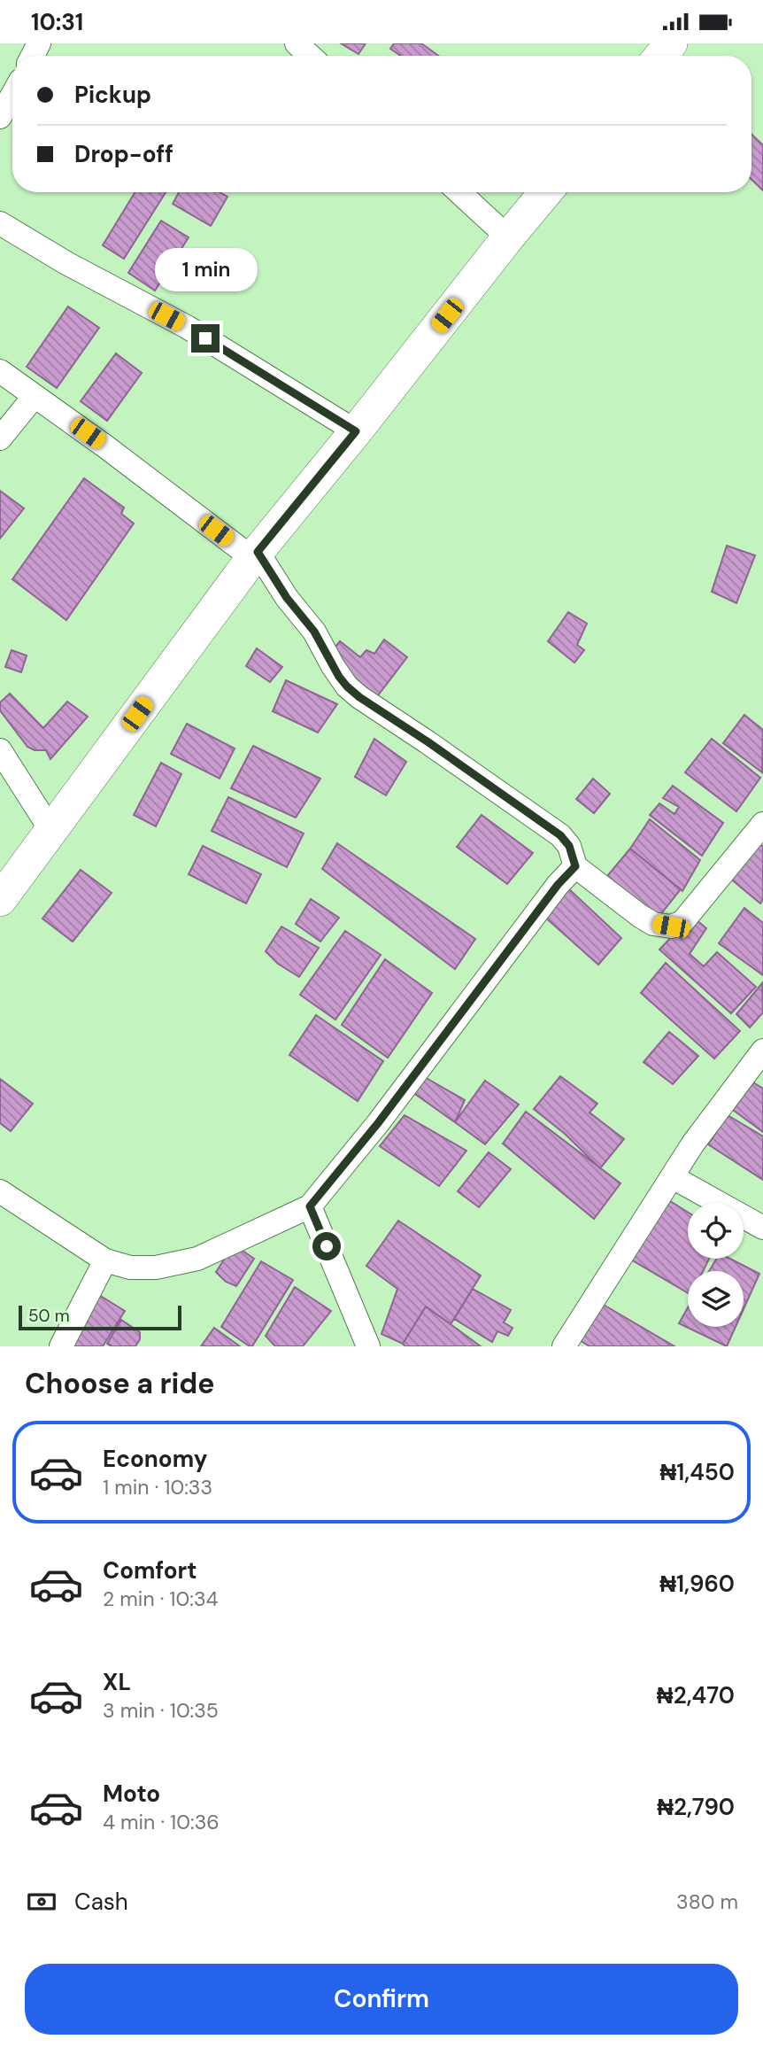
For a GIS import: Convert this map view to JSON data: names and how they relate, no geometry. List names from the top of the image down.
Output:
{
  "scale_bar": "50 m",
  "page": {
    "status": "10:31",
    "banner": ["Pickup", "Drop-off"],
    "bubble": "1 min",
    "scale": "50 m",
    "heading": "Choose a ride",
    "list": [
      {
        "name": "Economy",
        "note": "1 min · 10:33",
        "value": "₦1,450"
      },
      {
        "name": "Comfort",
        "note": "2 min · 10:34",
        "value": "₦1,960"
      },
      {
        "name": "XL",
        "note": "3 min · 10:35",
        "value": "₦2,470"
      },
      {
        "name": "Moto",
        "note": "4 min · 10:36",
        "value": "₦2,790"
      }
    ],
    "pay": ["Cash", "380 m"],
    "buttons": "Confirm"
  }
}
